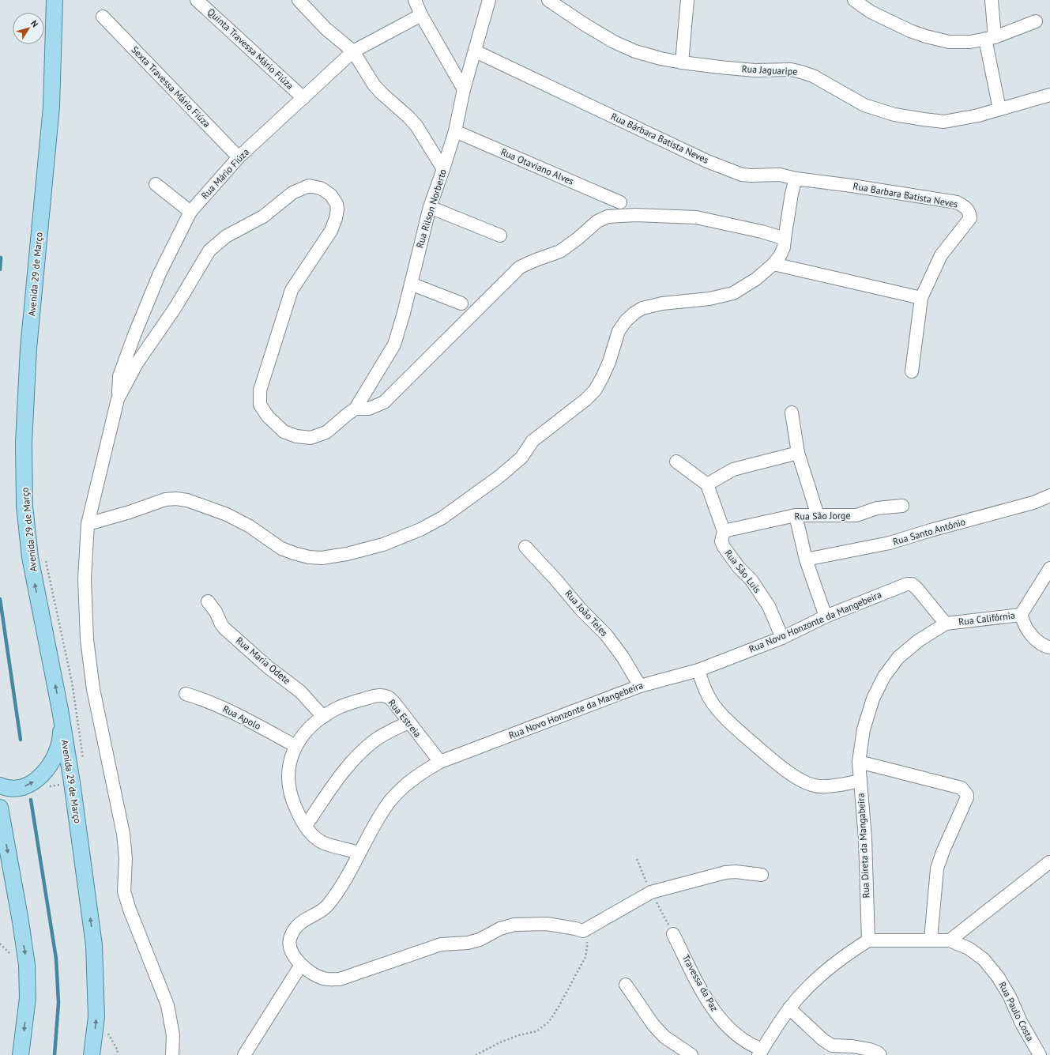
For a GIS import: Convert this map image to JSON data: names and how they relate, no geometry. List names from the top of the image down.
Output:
{
  "streets": {
    "main road": ["Avenida 29 de Março"],
    "street": [
      "Quinta Travessa Mário Fiúza",
      "Rua Jaguaripe",
      "Sexta Travessa Mário Fiúza",
      "Rua Bárbara Batista Neves",
      "Rua Otaviano Alves",
      "Rua Mário Fiúza",
      "Rua Barbara Batista Neves",
      "Rua Rilson Norberto",
      "Rua São Jorge",
      "Rua Santo Antônio",
      "Rua São Luís",
      "Rua João Teles",
      "Rua Califórnia",
      "Rua Novo Honzonte da Mangebeira",
      "Rua Maria Odete",
      "Rua Apolo",
      "Rua Estreia",
      "Rua Direta da Mangabeira",
      "Travessa da Paz",
      "Rua Paulo Costa"
    ]
  },
  "crossings": [
    ["Quinta Travessa Mário Fiúza", "Rua Mário Fiúza"],
    ["Sexta Travessa Mário Fiúza", "Rua Mário Fiúza"],
    ["Rua Bárbara Batista Neves", "Rua Barbara Batista Neves"],
    ["Rua Bárbara Batista Neves", "Rua Rilson Norberto"],
    ["Rua Otaviano Alves", "Rua Rilson Norberto"],
    ["Rua São Jorge", "Rua São Luís"],
    ["Rua São Luís", "Rua Novo Honzonte da Mangebeira"],
    ["Rua João Teles", "Rua Novo Honzonte da Mangebeira"],
    ["Rua Califórnia", "Rua Novo Honzonte da Mangebeira"],
    ["Rua Califórnia", "Rua Direta da Mangabeira"],
    ["Rua Novo Honzonte da Mangebeira", "Rua Estreia"],
    ["Rua Novo Honzonte da Mangebeira", "Rua Direta da Mangabeira"],
    ["Rua Maria Odete", "Rua Estreia"],
    ["Rua Apolo", "Rua Estreia"],
    ["Rua Direta da Mangabeira", "Rua Paulo Costa"]
  ],
  "one_way": ["Avenida 29 de Março"],
  "north": "top right"
}
